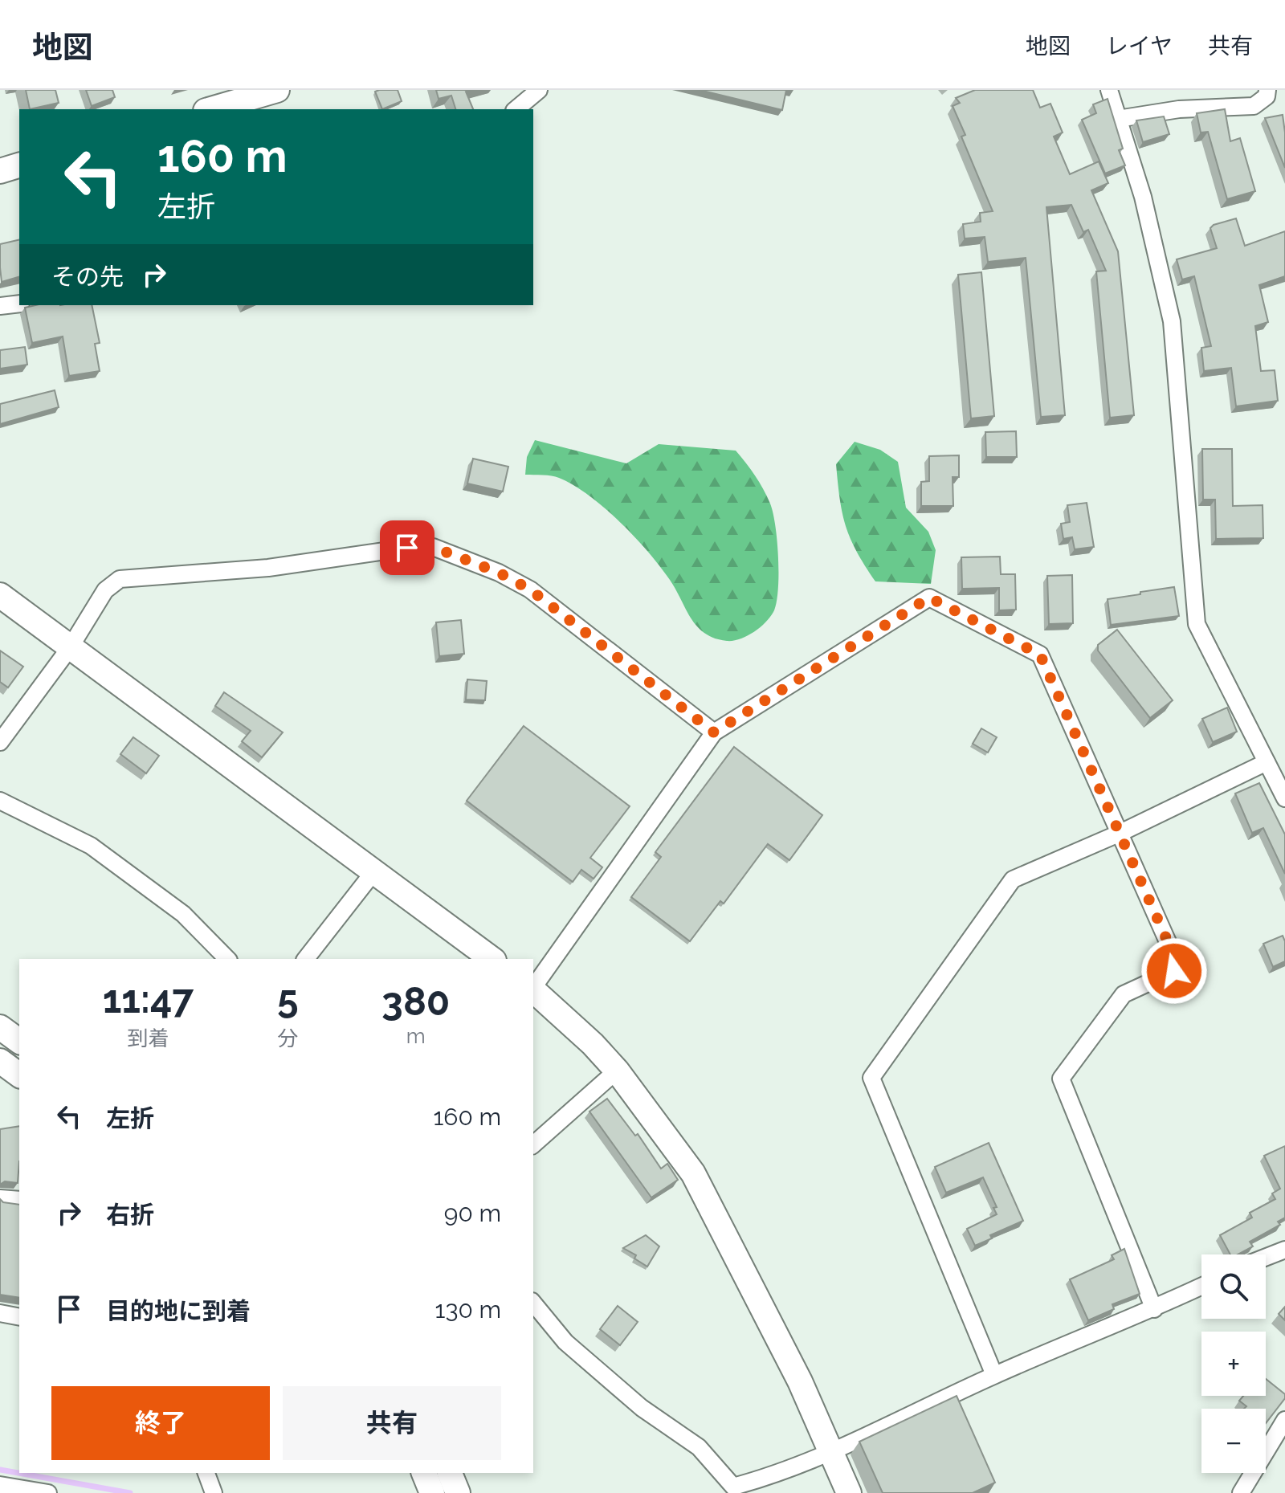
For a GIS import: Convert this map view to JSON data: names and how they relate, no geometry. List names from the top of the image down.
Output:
{
  "page": {
    "header": "地図",
    "nav": ["地図", "レイヤ", "共有"],
    "turn": ["160 m", "左折"],
    "then": "その先",
    "eta": [
      "11:47",
      "到着",
      "5",
      "分",
      "380",
      "m"
    ],
    "list": [
      {
        "name": "左折",
        "value": "160 m"
      },
      {
        "name": "右折",
        "value": "90 m"
      },
      {
        "name": "目的地に到着",
        "value": "130 m"
      }
    ],
    "map_buttons": ["+", "−"],
    "buttons": ["終了", "共有"]
  }
}
